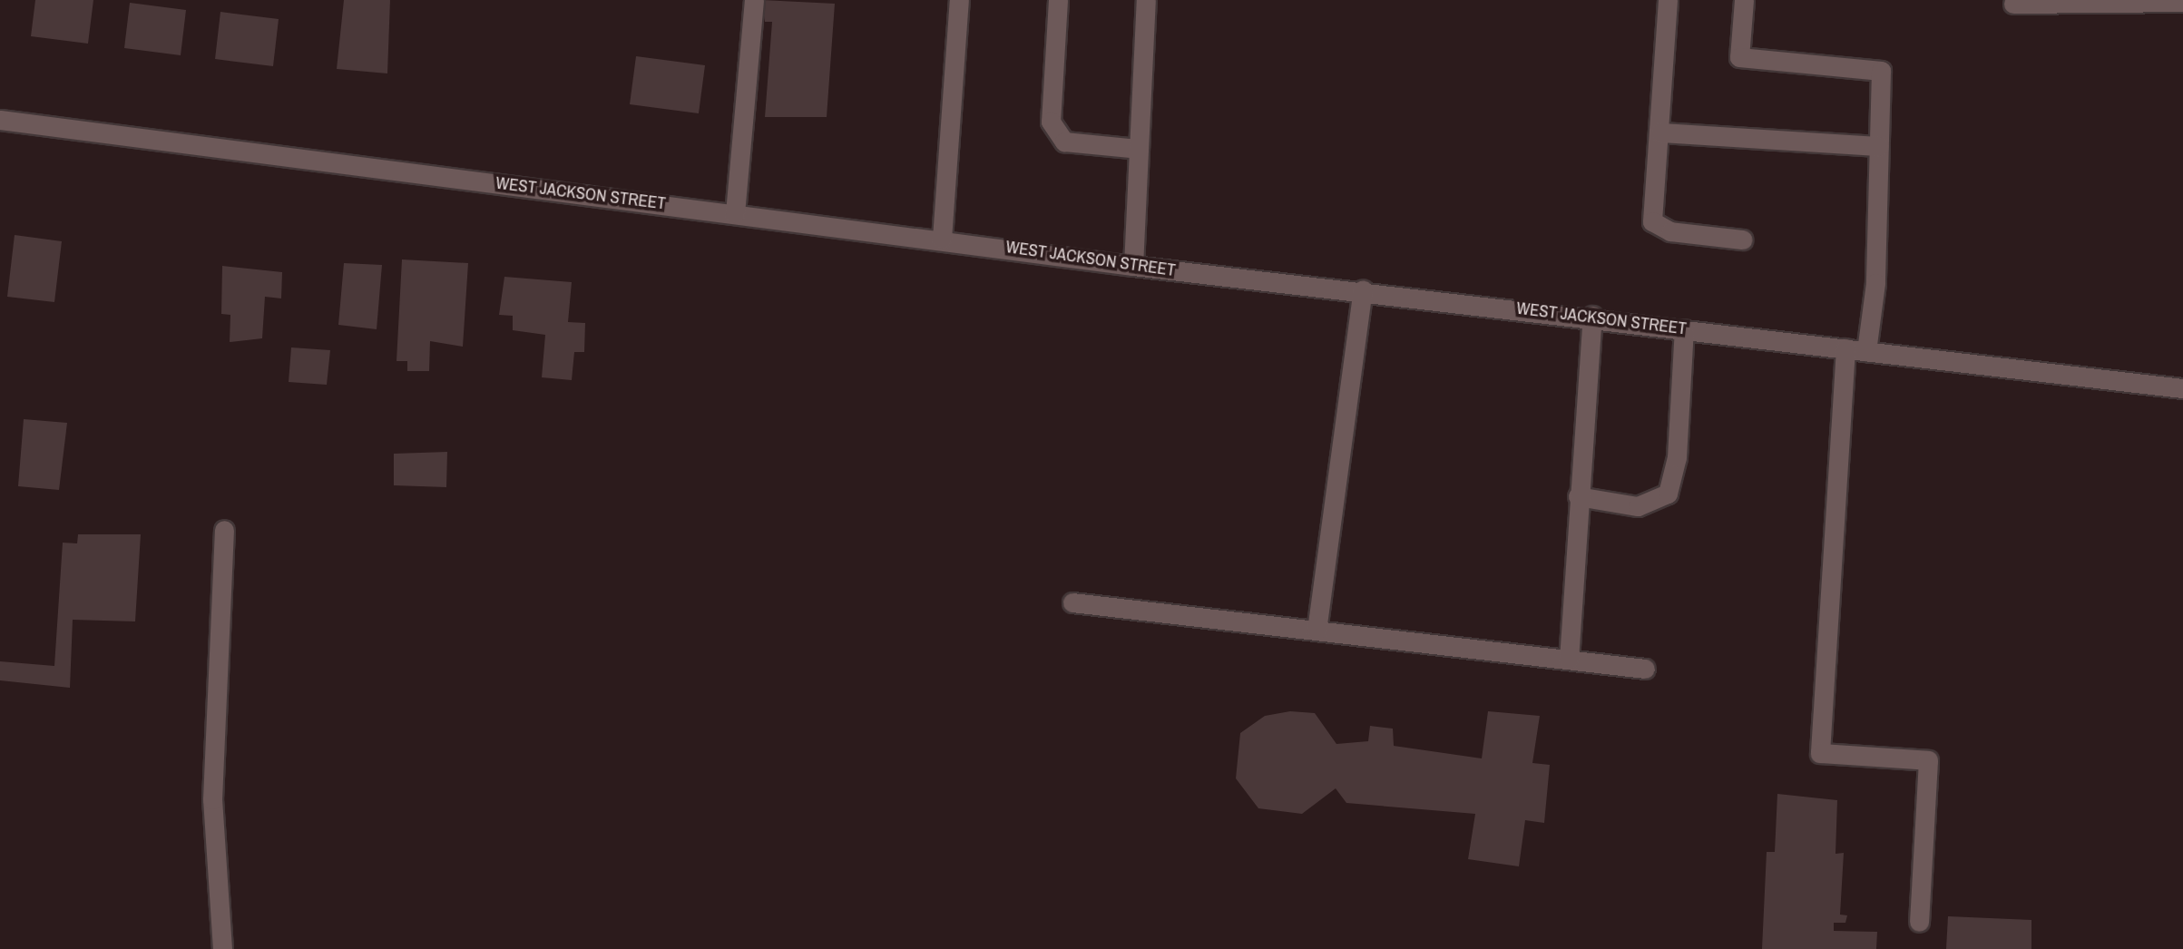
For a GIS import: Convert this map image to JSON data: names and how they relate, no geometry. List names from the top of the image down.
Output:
{
  "streets": {
    "street": ["WEST JACKSON STREET"]
  }
}
